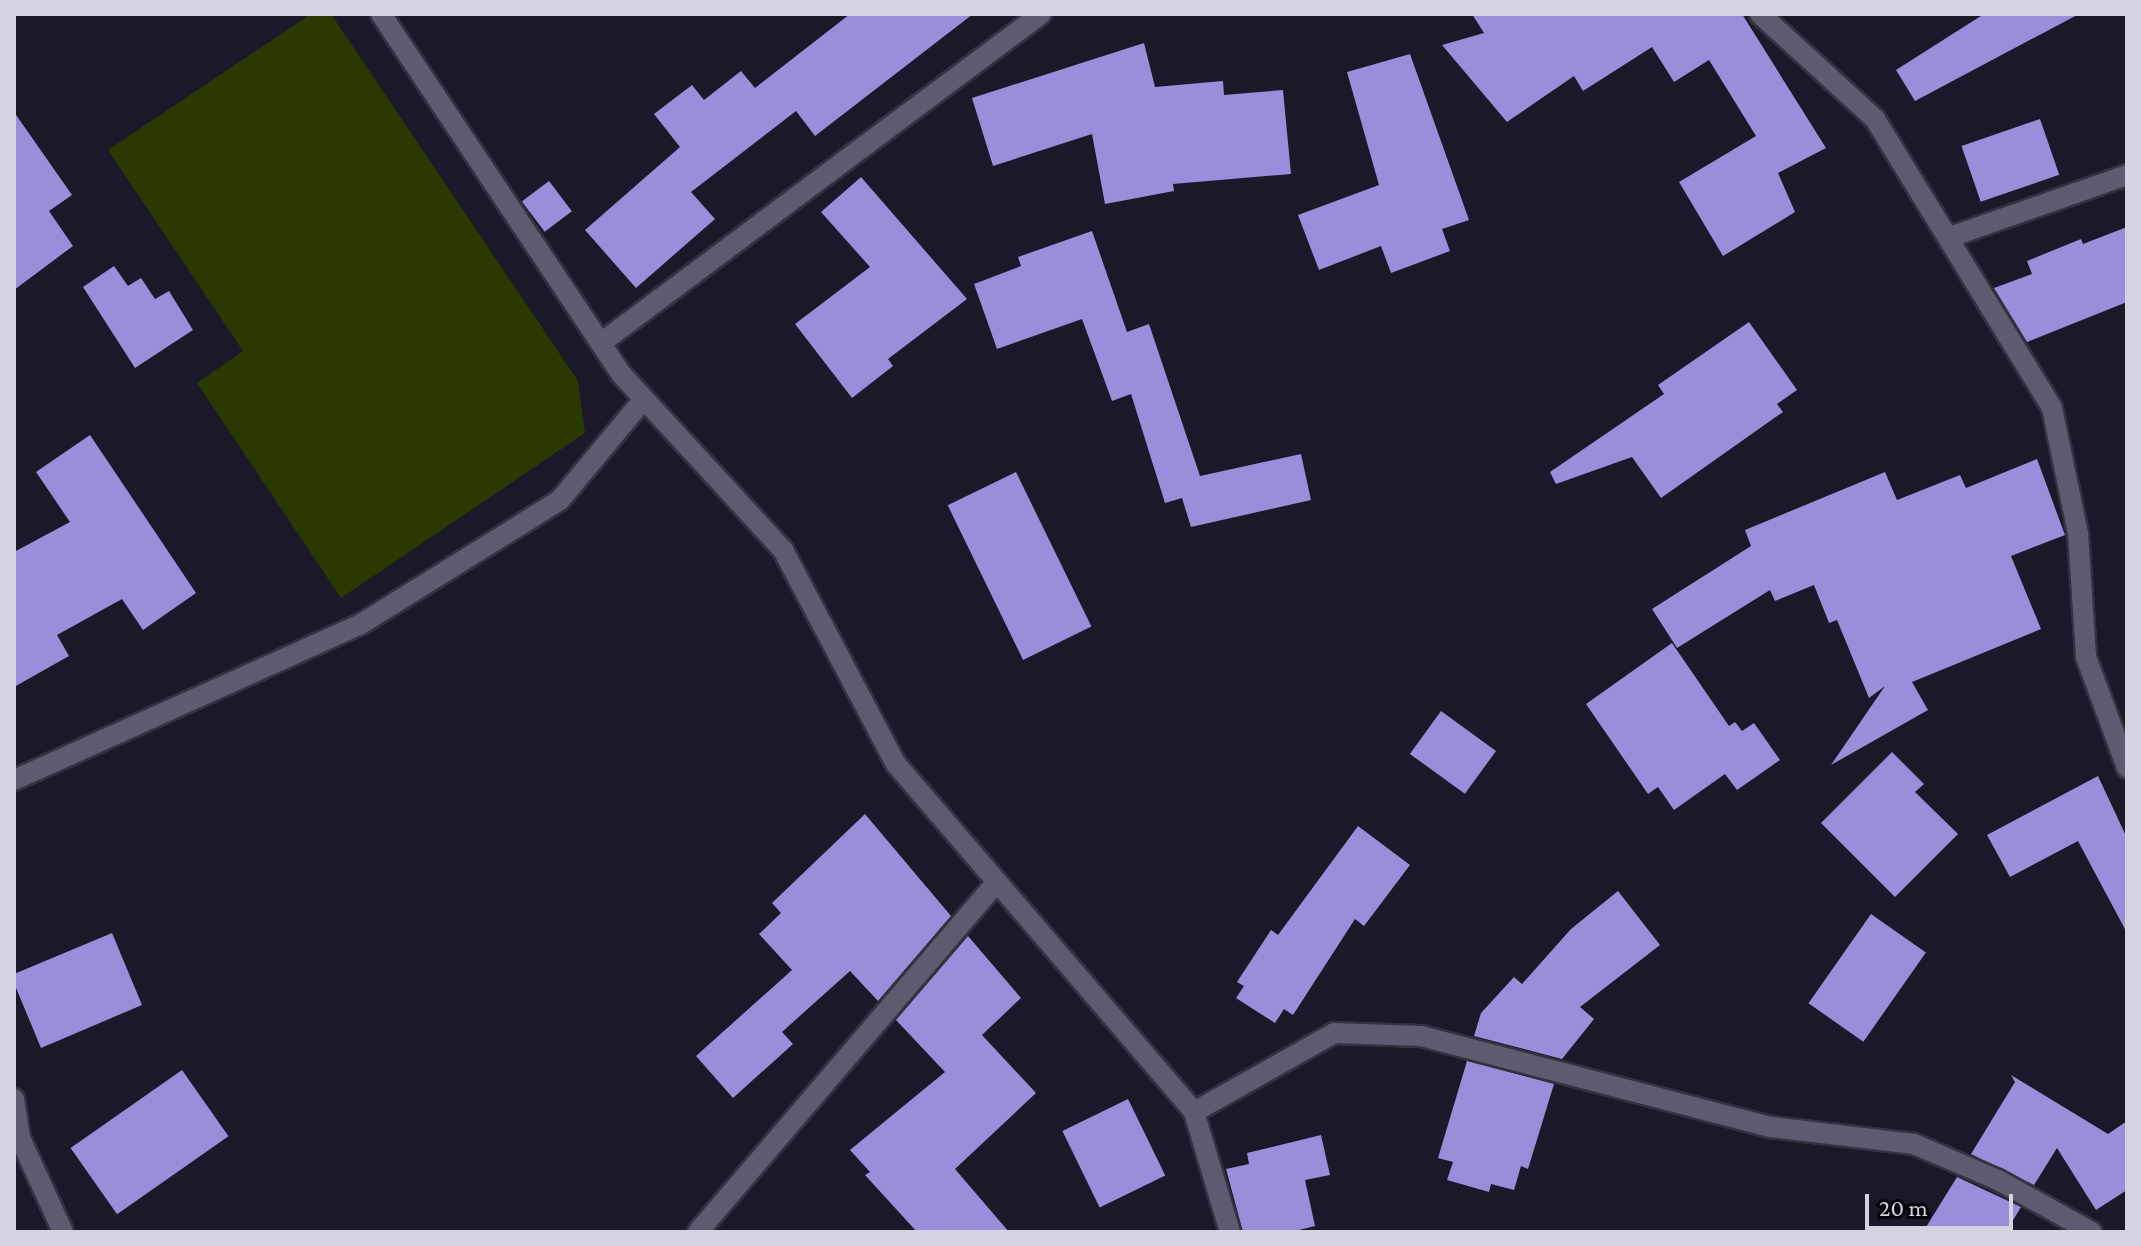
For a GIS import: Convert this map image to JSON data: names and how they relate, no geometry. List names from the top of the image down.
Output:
{
  "scale_bar": "20 m"
}
